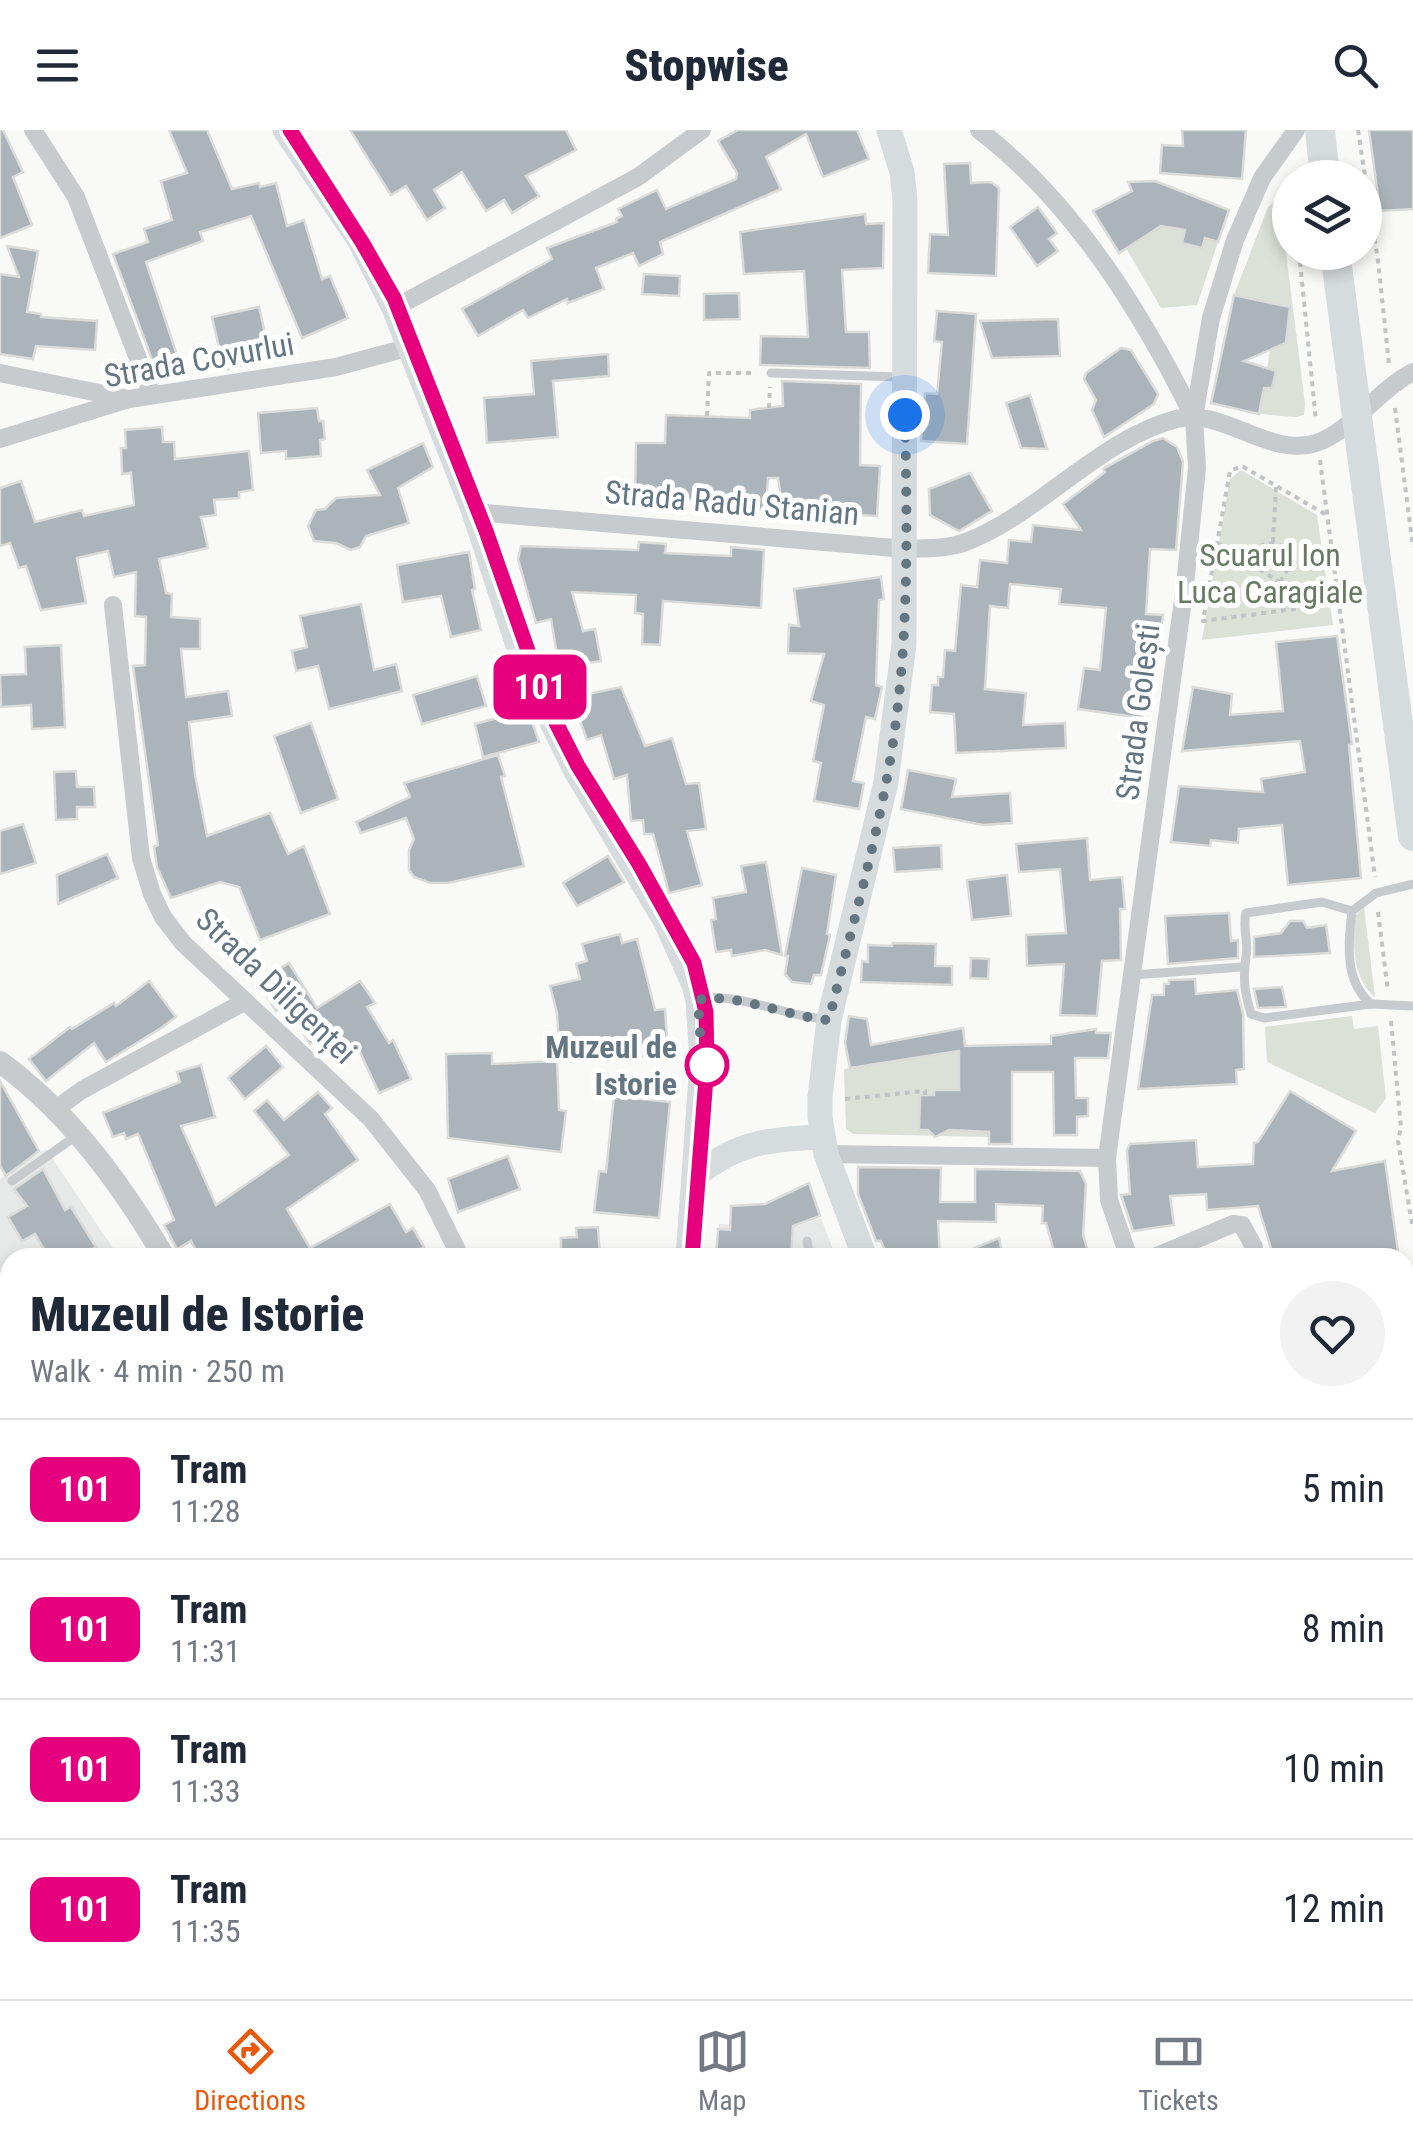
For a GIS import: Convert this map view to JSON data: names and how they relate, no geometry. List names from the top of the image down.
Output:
{
  "streets": {
    "street": [
      "Strada Covurlui",
      "Strada Radu Stanian",
      "Strada Golești",
      "Strada Diligenței"
    ]
  },
  "crossings": [
    ["Strada Radu Stanian", "Strada Golești"]
  ],
  "parks": ["Scuarul Ion Luca Caragiale"],
  "places": ["Muzeul de Istorie"],
  "lines": ["tram line 101"],
  "page": {
    "header": "Stopwise",
    "on_map": "101",
    "heading": ["Muzeul de Istorie", "Walk · 4 min · 250 m"],
    "list": [
      {
        "mark": "101",
        "name": "Tram",
        "note": "11:28",
        "value": "5 min"
      },
      {
        "mark": "101",
        "name": "Tram",
        "note": "11:31",
        "value": "8 min"
      },
      {
        "mark": "101",
        "name": "Tram",
        "note": "11:33",
        "value": "10 min"
      },
      {
        "mark": "101",
        "name": "Tram",
        "note": "11:35",
        "value": "12 min"
      }
    ],
    "tabs": ["Directions", "Map", "Tickets"]
  }
}
